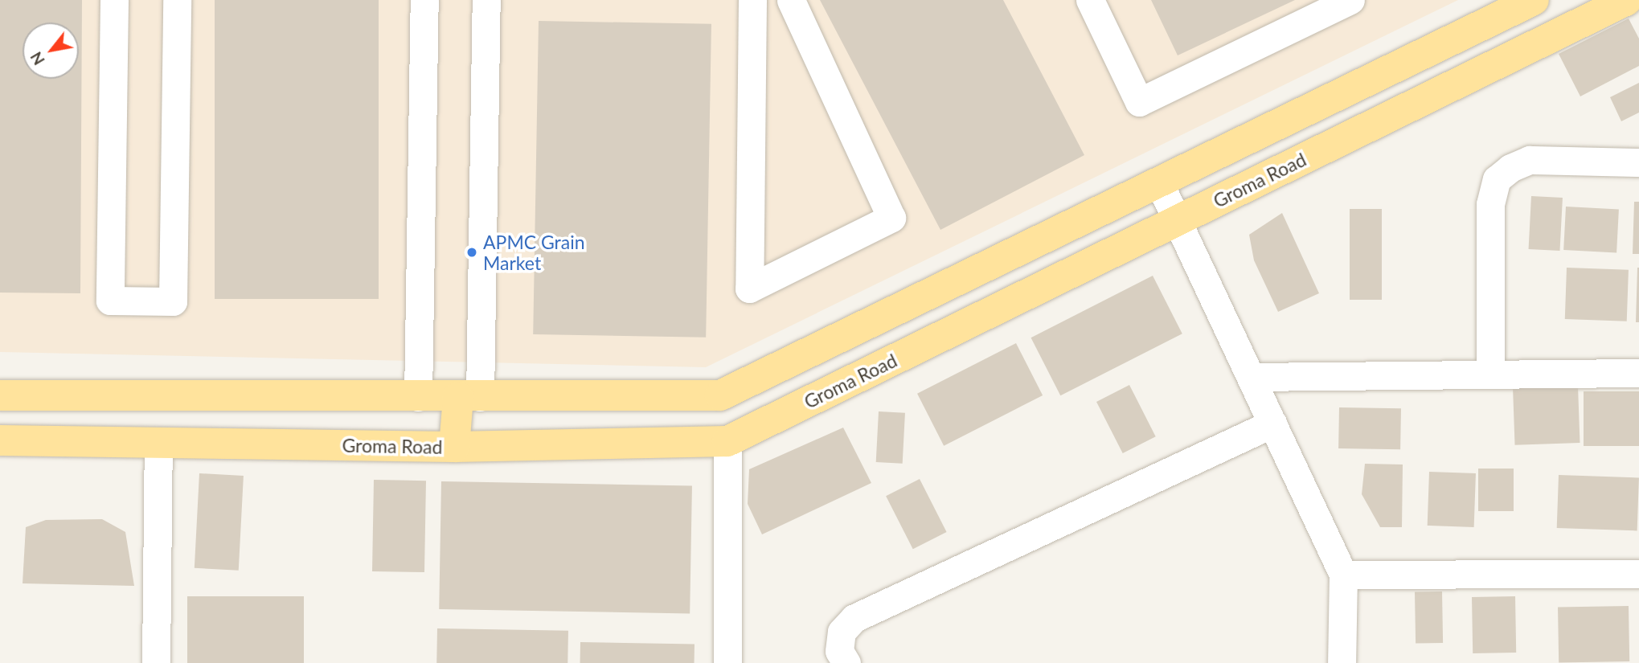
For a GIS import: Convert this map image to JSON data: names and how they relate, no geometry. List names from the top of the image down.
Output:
{
  "streets": {
    "main road": ["Groma Road"]
  },
  "places": ["APMC Grain Market"],
  "north": "bottom left"
}
